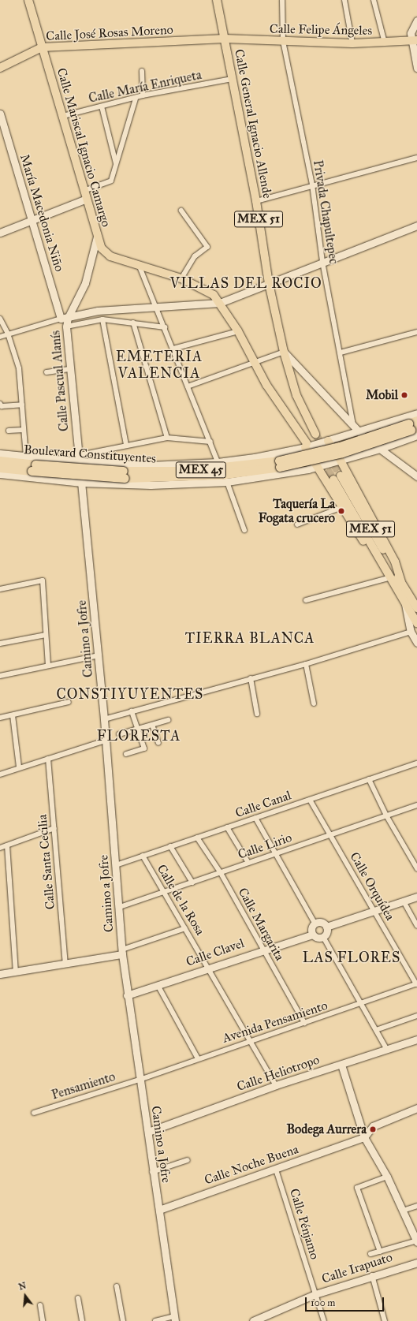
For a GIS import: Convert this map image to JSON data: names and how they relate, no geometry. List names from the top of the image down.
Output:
{
  "streets": {
    "highway": ["Boulevard Constituyentes", "MEX 45"],
    "main road": [
      "Calle Felipe Ángeles",
      "Calle José Rosas Moreno",
      "Calle General Ignacio Allende",
      "Calle Mariscal Ignacio Camargo",
      "María Macedonia Niño",
      "MEX 51",
      "Calle Pascual Alanís",
      "Camino a Jofre",
      "Calle Clavel",
      "Calle Heliotropo",
      "Calle Noche Buena",
      "Calle Irapuato"
    ],
    "street": [
      "Calle María Enriqueta",
      "Privada Chapultepec",
      "Calle Canal",
      "Calle Lirio",
      "Calle Santa Cecilia",
      "Calle Orquídea",
      "Calle de la Rosa",
      "Calle Margarita",
      "Avenida Pensamiento",
      "Pensamiento",
      "Calle Pénjamo"
    ]
  },
  "crossings": [
    ["Calle Felipe Ángeles", "Calle José Rosas Moreno"],
    ["Calle Felipe Ángeles", "Calle General Ignacio Allende"],
    ["Calle Felipe Ángeles", "Privada Chapultepec"],
    ["Calle José Rosas Moreno", "Calle General Ignacio Allende"],
    ["Calle José Rosas Moreno", "Calle Mariscal Ignacio Camargo"],
    ["Calle María Enriqueta", "Calle General Ignacio Allende"],
    ["Calle María Enriqueta", "Calle Mariscal Ignacio Camargo"],
    ["Calle Mariscal Ignacio Camargo", "María Macedonia Niño"],
    ["Calle Mariscal Ignacio Camargo", "Calle Pascual Alanís"],
    ["María Macedonia Niño", "Calle Pascual Alanís"],
    ["Calle Pascual Alanís", "Camino a Jofre"],
    ["Camino a Jofre", "Calle Canal"],
    ["Camino a Jofre", "Calle Lirio"],
    ["Camino a Jofre", "Calle Clavel"],
    ["Camino a Jofre", "Avenida Pensamiento"],
    ["Camino a Jofre", "Calle Heliotropo"],
    ["Camino a Jofre", "Pensamiento"],
    ["Camino a Jofre", "Calle Noche Buena"],
    ["Calle Canal", "Calle Orquídea"],
    ["Calle Canal", "Calle de la Rosa"],
    ["Calle Canal", "Calle Margarita"],
    ["Calle Lirio", "Calle Orquídea"],
    ["Calle Lirio", "Calle de la Rosa"],
    ["Calle Lirio", "Calle Margarita"],
    ["Calle Orquídea", "Avenida Pensamiento"],
    ["Calle de la Rosa", "Calle Clavel"],
    ["Calle de la Rosa", "Avenida Pensamiento"],
    ["Calle de la Rosa", "Calle Heliotropo"],
    ["Calle Margarita", "Calle Clavel"],
    ["Calle Margarita", "Avenida Pensamiento"],
    ["Avenida Pensamiento", "Pensamiento"],
    ["Calle Noche Buena", "Calle Pénjamo"],
    ["Calle Pénjamo", "Calle Irapuato"]
  ],
  "districts": [
    "VILLAS DEL ROCIO",
    "EMETERIA VALENCIA",
    "TIERRA BLANCA",
    "CONSTIYUYENTES",
    "FLORESTA",
    "LAS FLORES"
  ],
  "places": ["Mobil", "Taquería La Fogata crucero", "Bodega Aurrera"],
  "scale_bar": "100 m",
  "north": "top"
}
